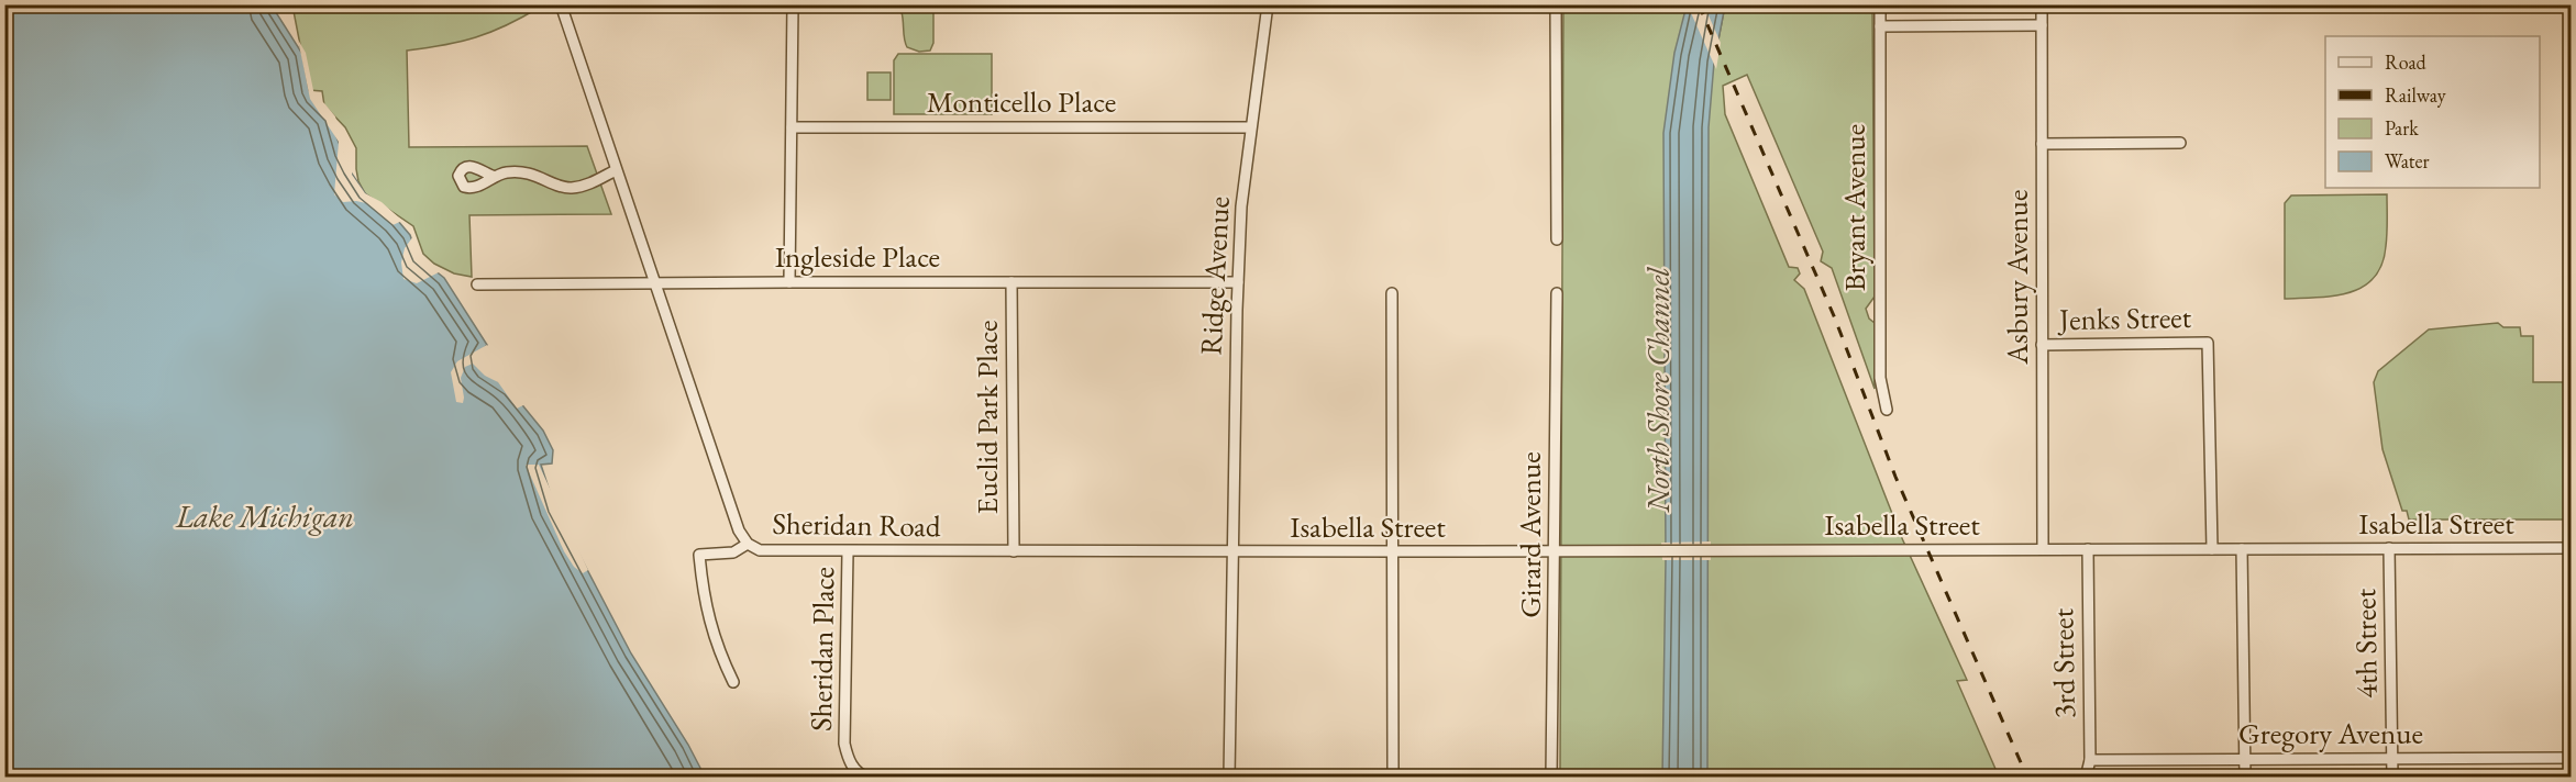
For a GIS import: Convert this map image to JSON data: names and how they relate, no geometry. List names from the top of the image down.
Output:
{
  "streets": {
    "street": [
      "Monticello Place",
      "Bryant Avenue",
      "Ingleside Place",
      "Ridge Avenue",
      "Asbury Avenue",
      "Jenks Street",
      "Euclid Park Place",
      "Isabella Street",
      "Sheridan Road",
      "Girard Avenue",
      "4th Street",
      "Sheridan Place",
      "3rd Street",
      "Gregory Avenue"
    ]
  },
  "crossings": [
    ["Monticello Place", "Ridge Avenue"],
    ["Ingleside Place", "Ridge Avenue"],
    ["Ingleside Place", "Euclid Park Place"],
    ["Ingleside Place", "Sheridan Road"],
    ["Ridge Avenue", "Isabella Street"],
    ["Ridge Avenue", "Sheridan Road"],
    ["Asbury Avenue", "Jenks Street"],
    ["Asbury Avenue", "Isabella Street"],
    ["Jenks Street", "Isabella Street"],
    ["Euclid Park Place", "Sheridan Road"],
    ["Isabella Street", "Sheridan Road"],
    ["Isabella Street", "Girard Avenue"],
    ["Isabella Street", "4th Street"],
    ["Isabella Street", "3rd Street"],
    ["Sheridan Road", "Sheridan Place"],
    ["4th Street", "Gregory Avenue"],
    ["3rd Street", "Gregory Avenue"]
  ],
  "water": ["North Shore Channel", "Lake Michigan"],
  "legend": [
    "Road",
    "Railway",
    "Park",
    "Water"
  ]
}
